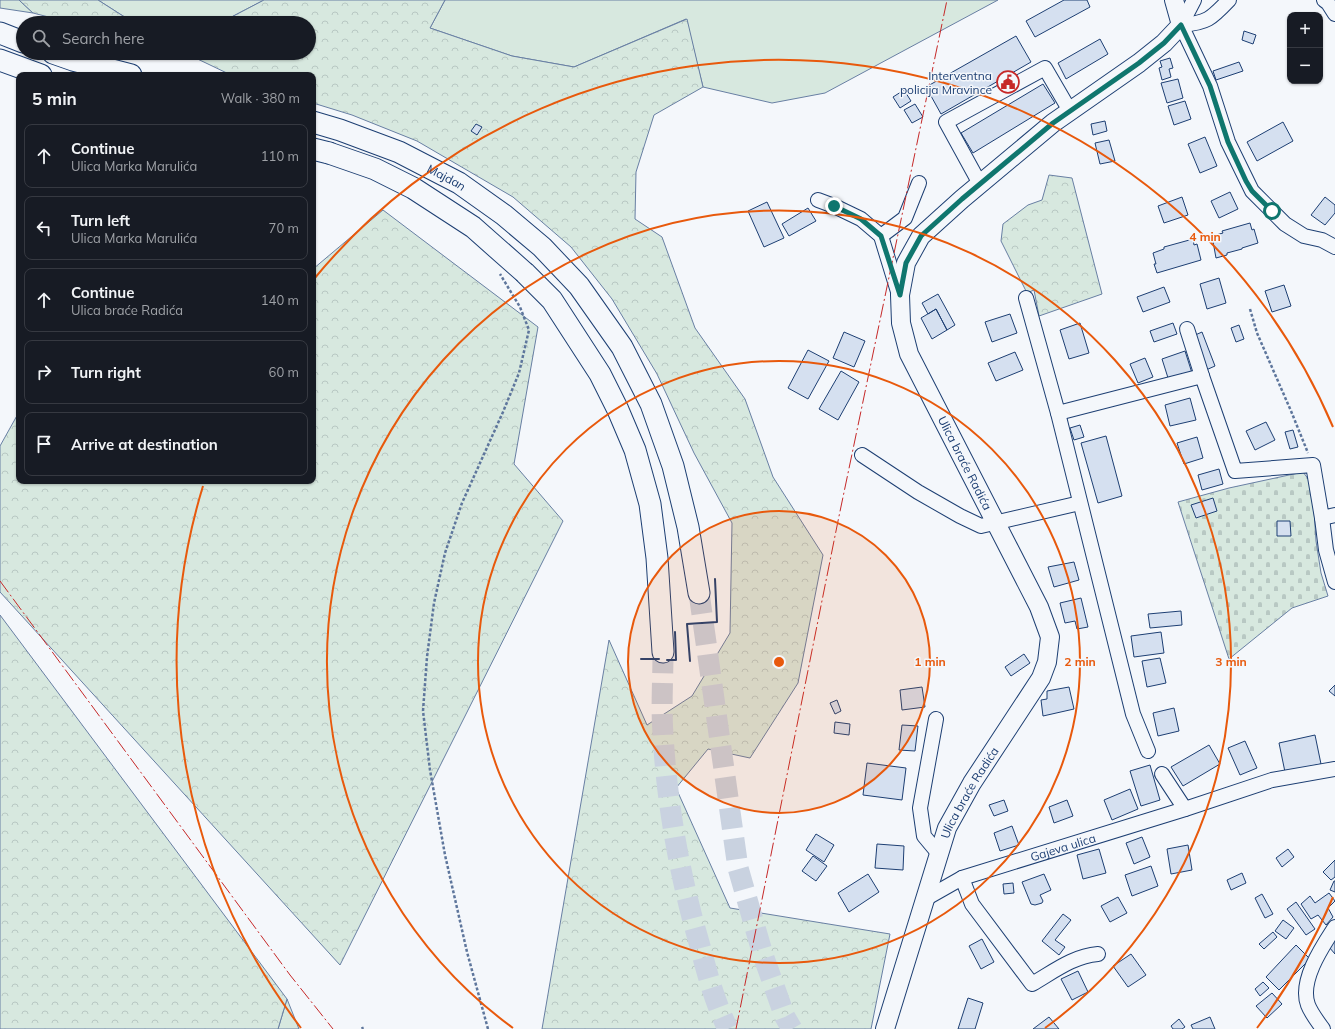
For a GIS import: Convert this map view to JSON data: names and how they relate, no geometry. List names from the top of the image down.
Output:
{
  "streets": {
    "highway": ["Majdan"],
    "main road": ["Ulica braće Radića"],
    "street": ["Gajeva ulica"]
  },
  "crossings": [
    ["Ulica braće Radića", "Gajeva ulica"]
  ],
  "places": {
    "public building": ["Interventna policija Mravince"]
  },
  "page": {
    "map_buttons": ["+", "−"],
    "search": "Search here",
    "heading": ["5 min", "Walk · 380 m"],
    "list": [
      ["Continue", "Ulica Marka Marulića", "110 m"],
      ["Turn left", "Ulica Marka Marulića", "70 m"],
      ["Continue", "Ulica braće Radića", "140 m"],
      ["Turn right", "60 m"],
      "Arrive at destination"
    ]
  },
  "rings": [
    "4 min",
    "1 min",
    "2 min",
    "3 min"
  ]
}
